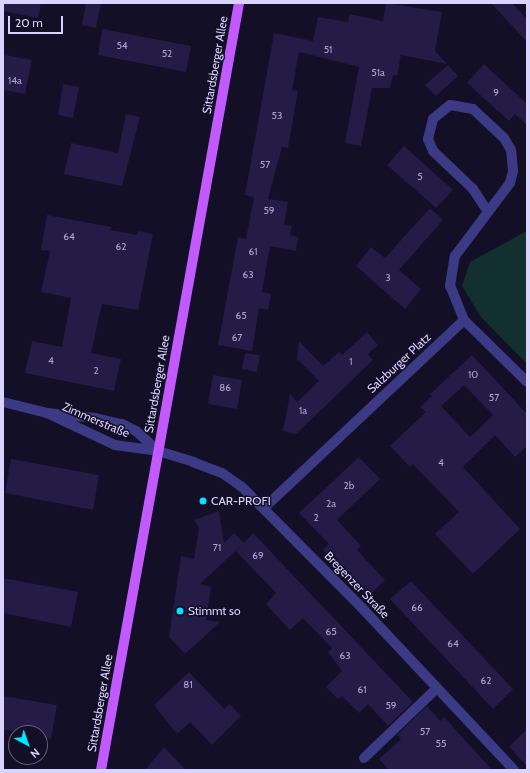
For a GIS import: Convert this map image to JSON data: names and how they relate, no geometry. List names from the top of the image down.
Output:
{
  "streets": {
    "main road": ["Sittardsberger Allee"],
    "street": ["Salzburger Platz", "Zimmerstraße", "Bregenzer Straße"]
  },
  "crossings": [
    ["Sittardsberger Allee", "Zimmerstraße"],
    ["Sittardsberger Allee", "Bregenzer Straße"],
    ["Salzburger Platz", "Bregenzer Straße"],
    ["Zimmerstraße", "Bregenzer Straße"]
  ],
  "places": ["CAR-PROFI", "Stimmt so"],
  "house_numbers": [
    "54",
    "51",
    "52",
    "51a",
    "14a",
    "9",
    "53",
    "57",
    "5",
    "59",
    "64",
    "62",
    "61",
    "63",
    "3",
    "65",
    "67",
    "4",
    "1",
    "2",
    "10",
    "86",
    "57",
    "1a",
    "4",
    "2b",
    "2a",
    "2",
    "71",
    "69",
    "66",
    "65",
    "64",
    "63",
    "62",
    "81",
    "61",
    "59",
    "57",
    "55"
  ],
  "scale_bar": "20 m",
  "north": "bottom right"
}
